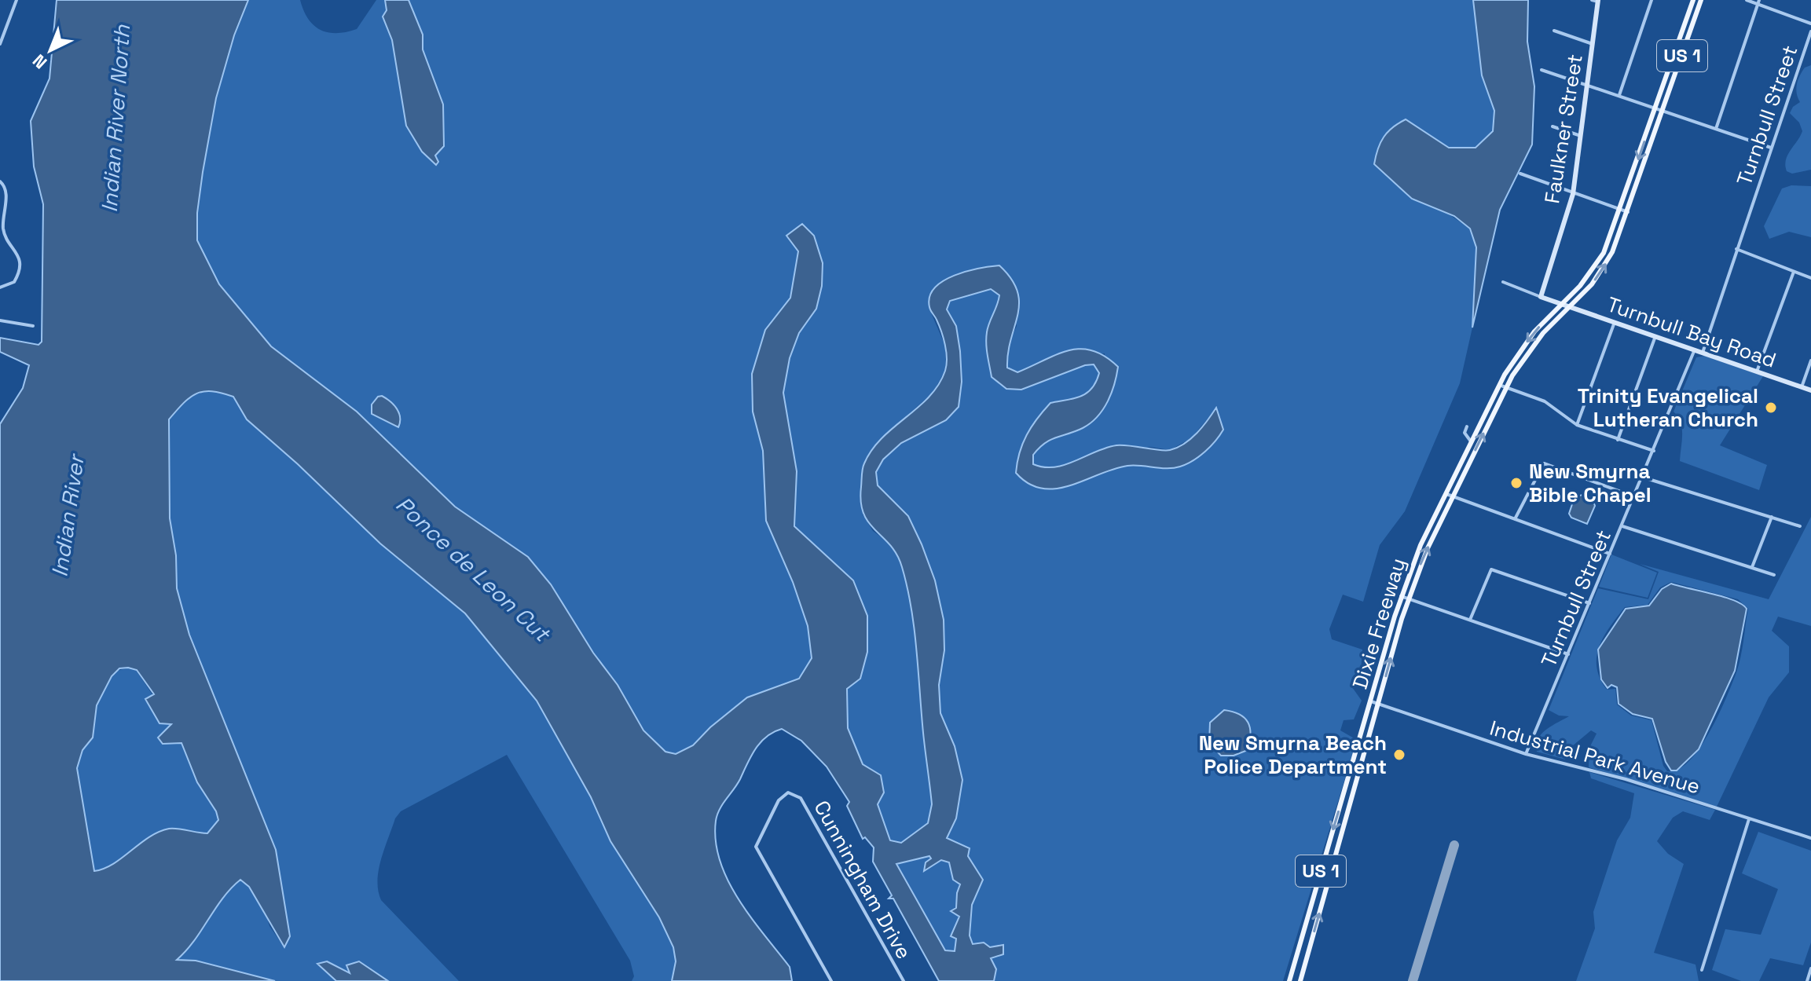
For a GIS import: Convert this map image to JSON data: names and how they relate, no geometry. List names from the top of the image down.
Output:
{
  "streets": {
    "main road": ["US 1", "Dixie Freeway"],
    "street": [
      "Turnbull Street",
      "Faulkner Street",
      "Turnbull Bay Road",
      "Industrial Park Avenue",
      "Cunningham Drive"
    ]
  },
  "crossings": [
    ["US 1", "Turnbull Bay Road"],
    ["US 1", "Dixie Freeway"],
    ["Turnbull Street", "Turnbull Bay Road"],
    ["Turnbull Street", "Industrial Park Avenue"],
    ["Faulkner Street", "Turnbull Bay Road"],
    ["Turnbull Bay Road", "Dixie Freeway"],
    ["Dixie Freeway", "Industrial Park Avenue"]
  ],
  "water": ["Indian River North", "Indian River", "Ponce de Leon Cut"],
  "places": ["Trinity Evangelical Lutheran Church", "New Smyrna Bible Chapel", "New Smyrna Beach Police Department"],
  "north": "bottom left"
}
